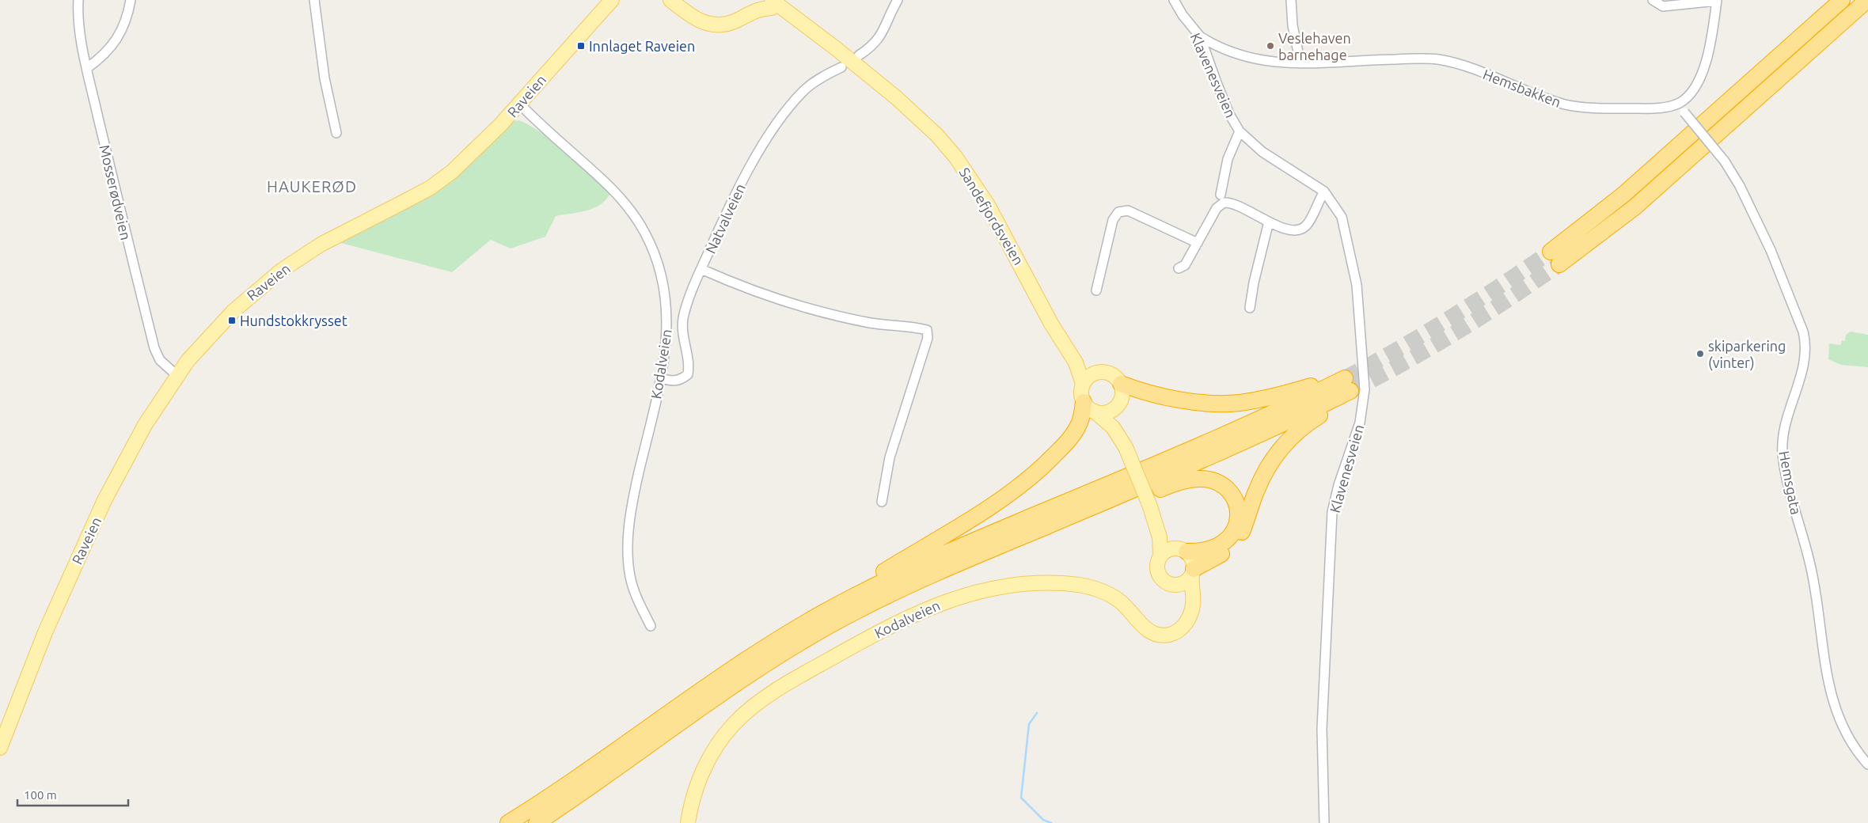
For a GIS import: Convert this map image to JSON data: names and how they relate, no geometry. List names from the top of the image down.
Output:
{
  "streets": {
    "main road": ["Raveien", "Sandefjordsveien", "Kodalveien"],
    "street": [
      "Klavenesveien",
      "Hemsbakken",
      "Mosserødveien",
      "Natvalveien",
      "Hemsgata"
    ]
  },
  "crossings": [
    ["Klavenesveien", "Hemsbakken"],
    ["Hemsbakken", "Hemsgata"],
    ["Raveien", "Mosserødveien"],
    ["Raveien", "Kodalveien"],
    ["Natvalveien", "Kodalveien"]
  ],
  "districts": ["HAUKERØD"],
  "places": {
    "transit": ["Innlaget Raveien", "Hundstokkrysset"],
    "other": ["Veslehaven barnehage", "skiparkering (vinter)"]
  },
  "scale_bar": "100 m"
}
